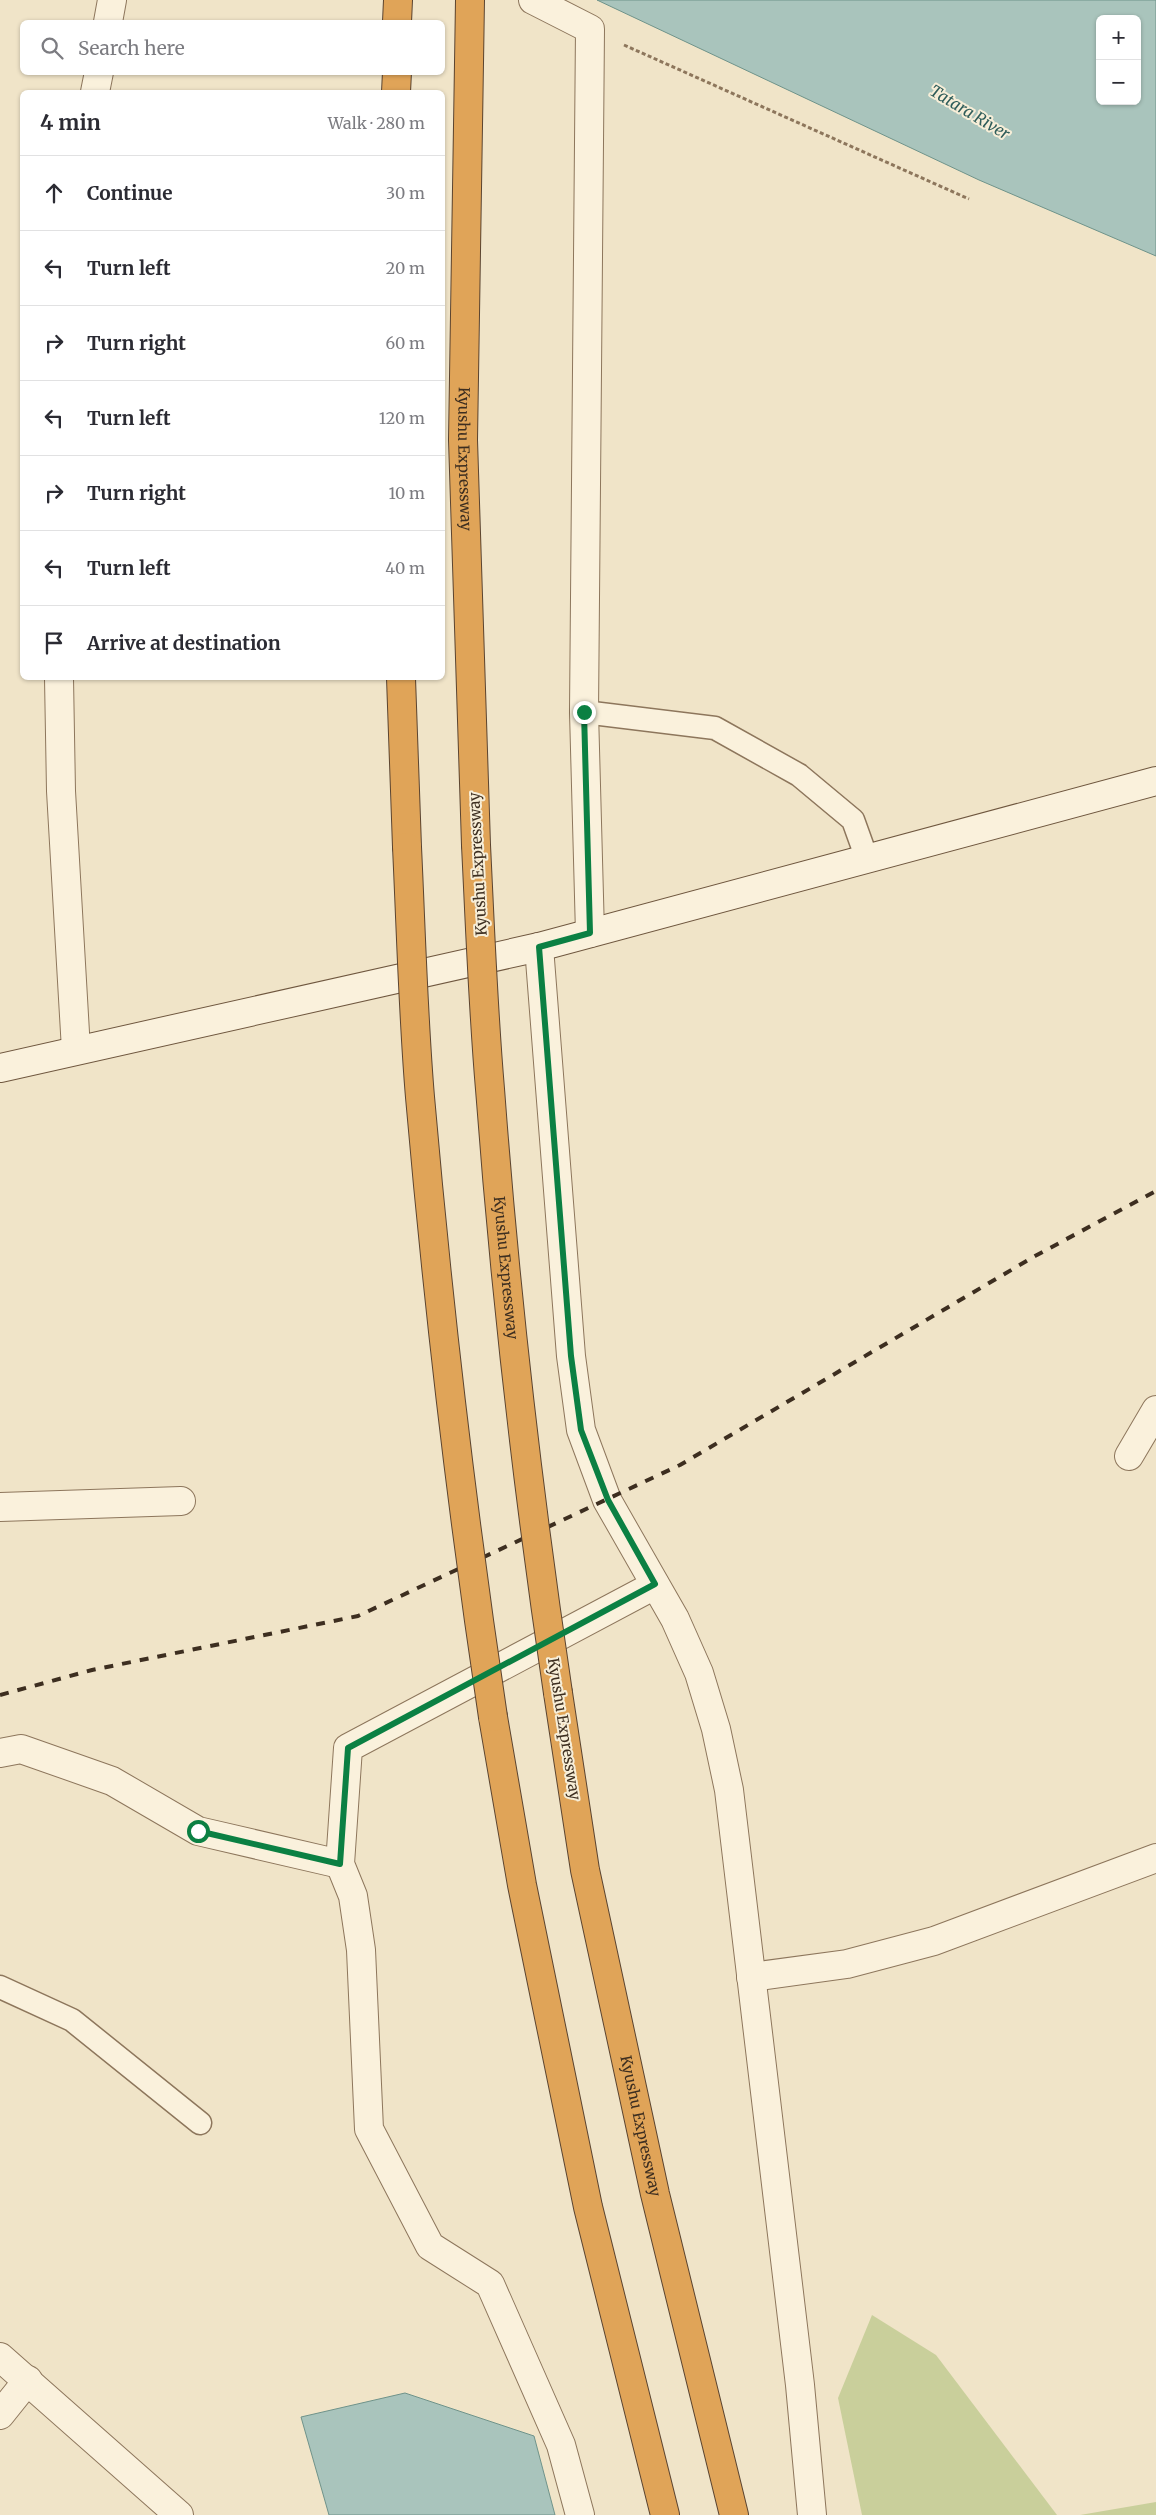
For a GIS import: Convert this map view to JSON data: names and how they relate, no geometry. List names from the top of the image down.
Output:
{
  "streets": {
    "highway": ["Kyushu Expressway"]
  },
  "water": ["Tatara River"],
  "page": {
    "map_buttons": ["+", "−"],
    "search": "Search here",
    "heading": ["4 min", "Walk · 280 m"],
    "list": [
      ["Continue", "30 m"],
      ["Turn left", "20 m"],
      ["Turn right", "60 m"],
      ["Turn left", "120 m"],
      ["Turn right", "10 m"],
      ["Turn left", "40 m"],
      "Arrive at destination"
    ]
  }
}
